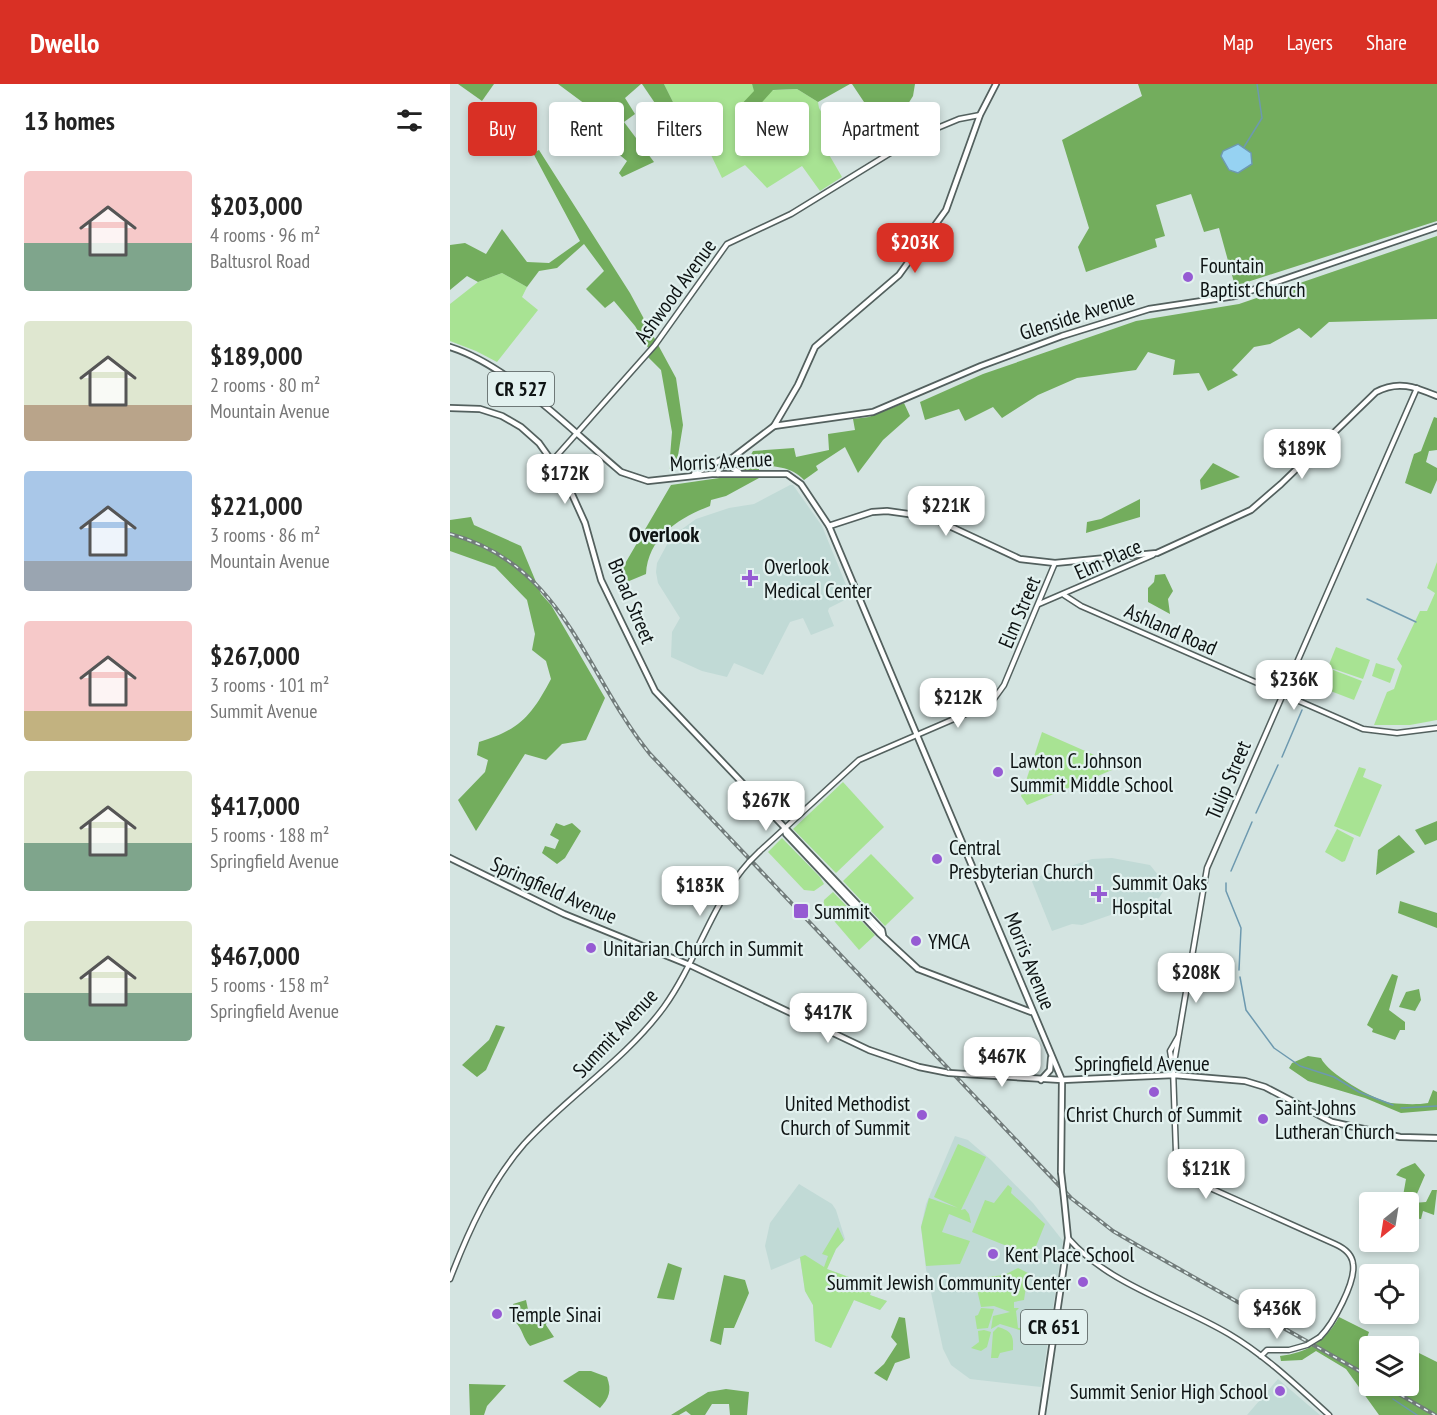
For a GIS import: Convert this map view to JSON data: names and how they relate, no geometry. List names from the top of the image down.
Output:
{
  "streets": {
    "main road": [
      "Glenside Avenue",
      "CR 527",
      "Morris Avenue",
      "Broad Street",
      "Springfield Avenue",
      "CR 651"
    ],
    "street": [
      "Ashwood Avenue",
      "Elm Place",
      "Elm Street",
      "Ashland Road",
      "Tulip Street",
      "Summit Avenue"
    ]
  },
  "crossings": [
    ["Ashwood Avenue", "Morris Avenue"],
    ["Ashwood Avenue", "Broad Street"],
    ["Glenside Avenue", "Morris Avenue"],
    ["Morris Avenue", "Broad Street"],
    ["Morris Avenue", "Springfield Avenue"],
    ["Morris Avenue", "Summit Avenue"],
    ["Elm Place", "Elm Street"],
    ["Elm Place", "Ashland Road"],
    ["Broad Street", "Summit Avenue"],
    ["Elm Street", "Summit Avenue"],
    ["Ashland Road", "Tulip Street"],
    ["Tulip Street", "Springfield Avenue"],
    ["Springfield Avenue", "Summit Avenue"]
  ],
  "districts": ["Overlook"],
  "places": {
    "other": [
      "Fountain Baptist Church",
      "Lawton C. Johnson Summit Middle School",
      "Central Presbyterian Church",
      "YMCA",
      "Unitarian Church in Summit",
      "Christ Church of Summit",
      "United Methodist Church of Summit",
      "Saint Johns Lutheran Church",
      "Kent Place School",
      "Summit Jewish Community Center",
      "Temple Sinai",
      "Summit Senior High School"
    ],
    "health": ["Overlook Medical Center", "Summit Oaks Hospital"],
    "transit": ["Summit"]
  },
  "north": "bottom left",
  "page": {
    "header": "Dwello",
    "nav": ["Map", "Layers", "Share"],
    "heading": "13 homes",
    "chip": [
      "Buy",
      "Rent",
      "Filters",
      "New",
      "Apartment"
    ],
    "list": [
      {
        "name": "$203,000",
        "note": "4 rooms · 96 m² · Baltusrol Road"
      },
      {
        "name": "$189,000",
        "note": "2 rooms · 80 m² · Mountain Avenue"
      },
      {
        "name": "$221,000",
        "note": "3 rooms · 86 m² · Mountain Avenue"
      },
      {
        "name": "$267,000",
        "note": "3 rooms · 101 m² · Summit Avenue"
      },
      {
        "name": "$417,000",
        "note": "5 rooms · 188 m² · Springfield Avenue"
      },
      {
        "name": "$467,000",
        "note": "5 rooms · 158 m² · Springfield Avenue"
      }
    ],
    "price": [
      "$203K",
      "$189K",
      "$172K",
      "$221K",
      "$236K",
      "$212K",
      "$267K",
      "$183K",
      "$208K",
      "$417K",
      "$467K",
      "$121K",
      "$436K"
    ]
  }
}
